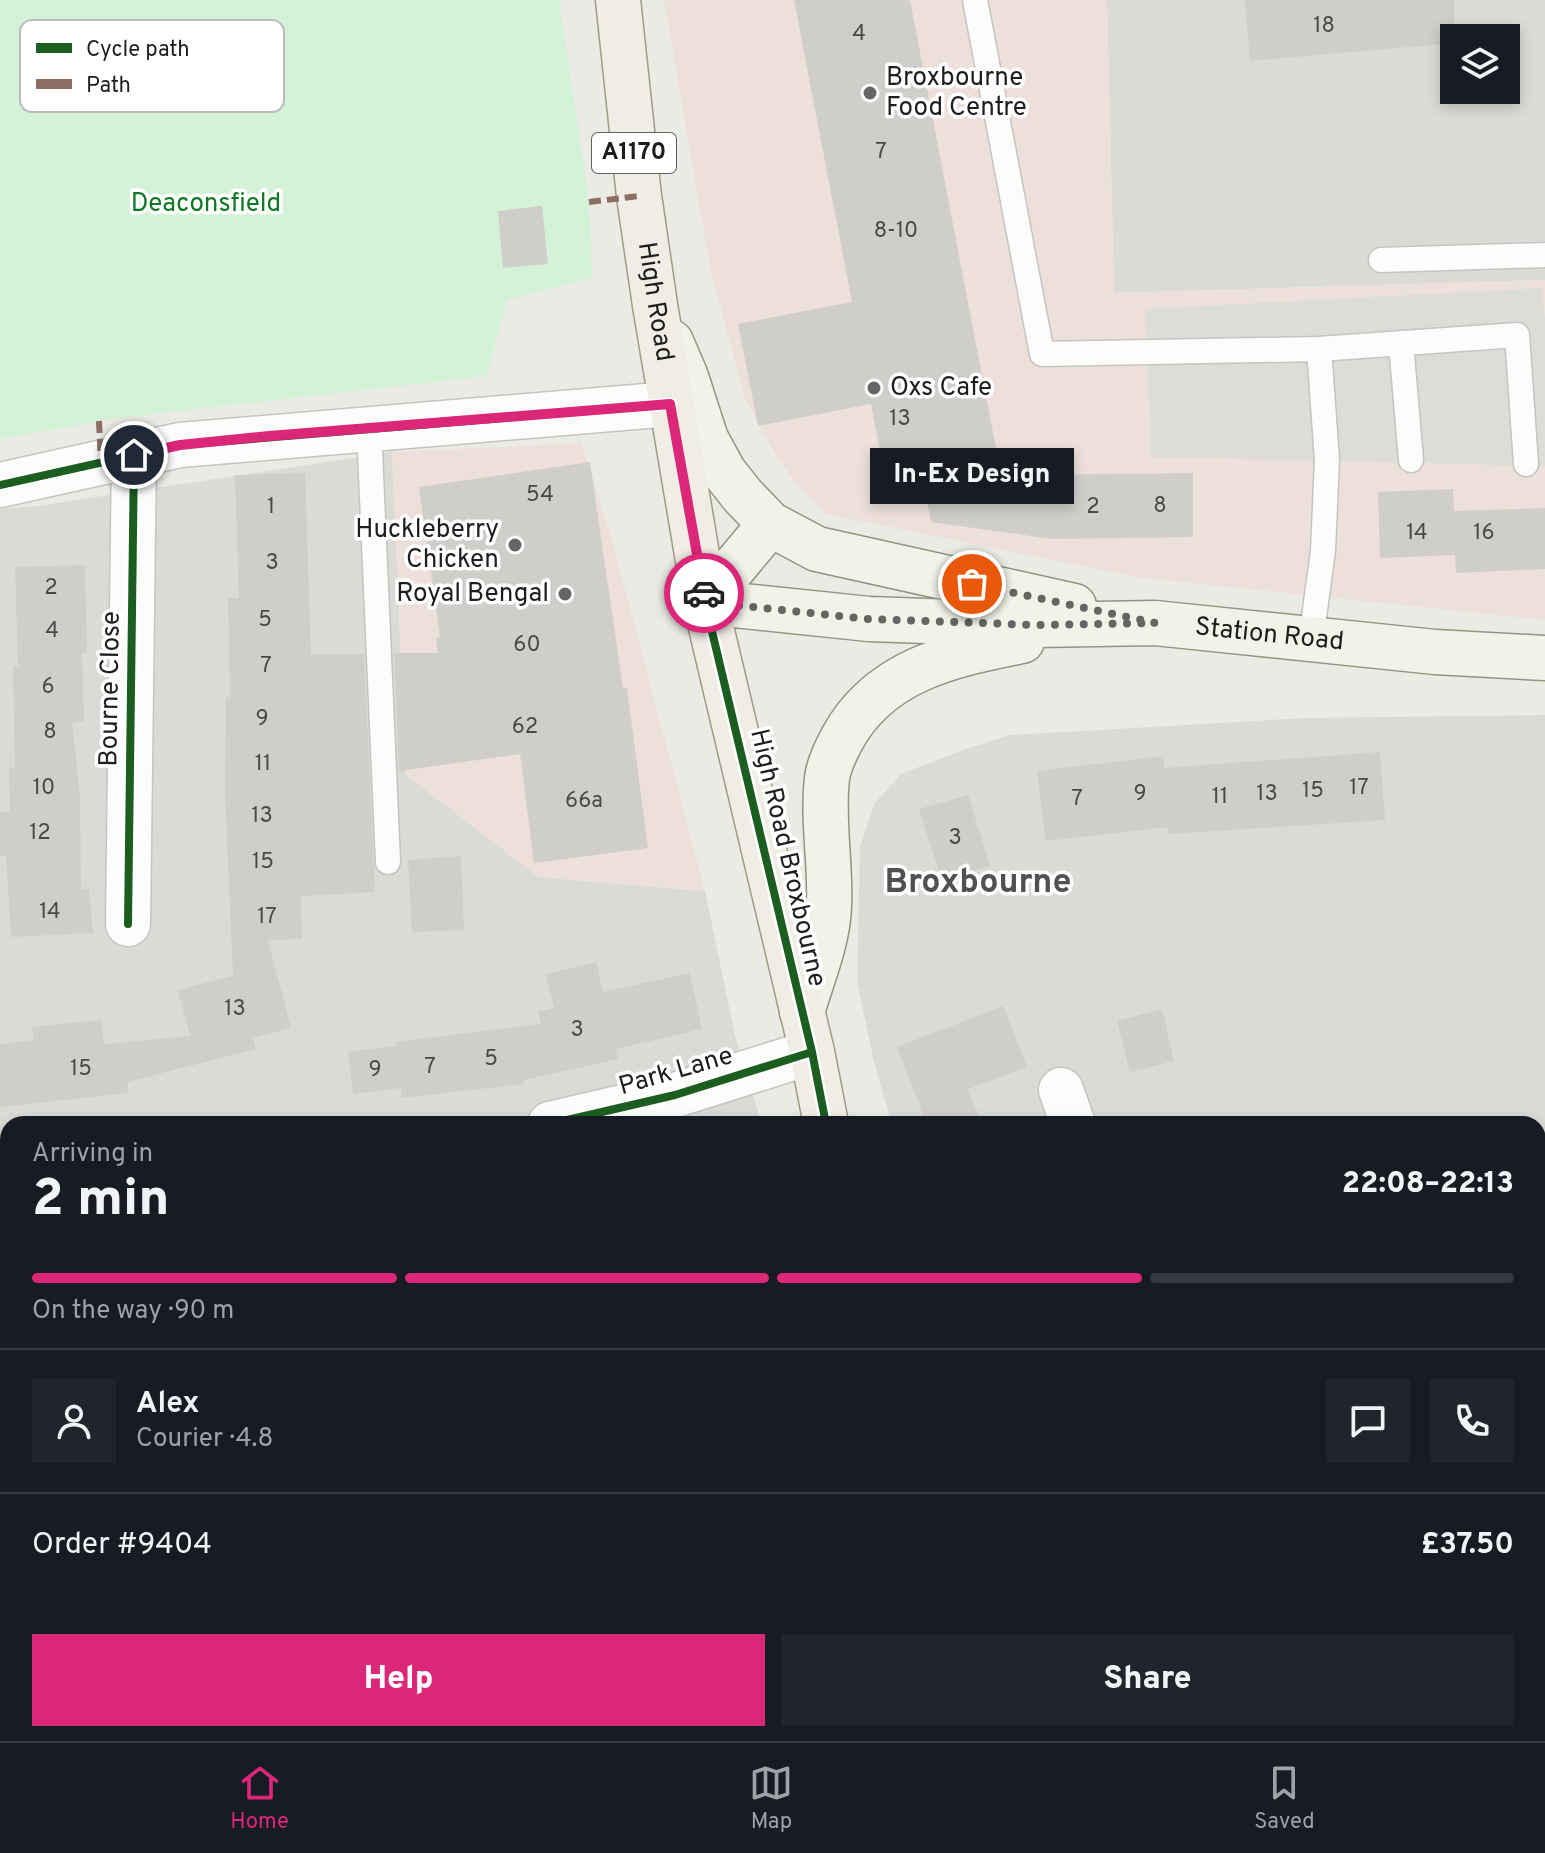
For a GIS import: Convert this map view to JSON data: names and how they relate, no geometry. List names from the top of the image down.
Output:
{
  "streets": {
    "main road": [
      "A1170",
      "High Road",
      "Station Road",
      "High Road Broxbourne"
    ],
    "street": ["Bourne Close", "Park Lane"]
  },
  "crossings": [
    ["High Road", "Station Road"],
    ["High Road", "High Road Broxbourne"],
    ["Station Road", "High Road Broxbourne"],
    ["High Road Broxbourne", "Park Lane"]
  ],
  "districts": ["Broxbourne"],
  "parks": ["Deaconsfield"],
  "places": [
    "Broxbourne Food Centre",
    "Oxs Cafe",
    "Huckleberry Chicken",
    "In-Ex Design",
    "Royal Bengal"
  ],
  "house_numbers": [
    "18",
    "4",
    "7",
    "8-10",
    "13",
    "54",
    "8",
    "1",
    "2",
    "14",
    "16",
    "3",
    "2",
    "5",
    "4",
    "60",
    "7",
    "6",
    "9",
    "62",
    "8",
    "11",
    "10",
    "17",
    "15",
    "9",
    "13",
    "11",
    "7",
    "66a",
    "13",
    "12",
    "3",
    "15",
    "14",
    "17",
    "13",
    "3",
    "5",
    "7",
    "15",
    "9"
  ],
  "legend": ["Cycle path", "Path"],
  "page": {
    "bubble": "In-Ex Design",
    "heading": ["2 min", "Arriving in", "22:08–22:13"],
    "panel": [
      "Alex",
      "Courier · 4.8",
      "Order #9404",
      "£37.50"
    ],
    "bar": "On the way · 90 m",
    "buttons": ["Help", "Share"],
    "tabs": ["Home", "Map", "Saved"]
  }
}
